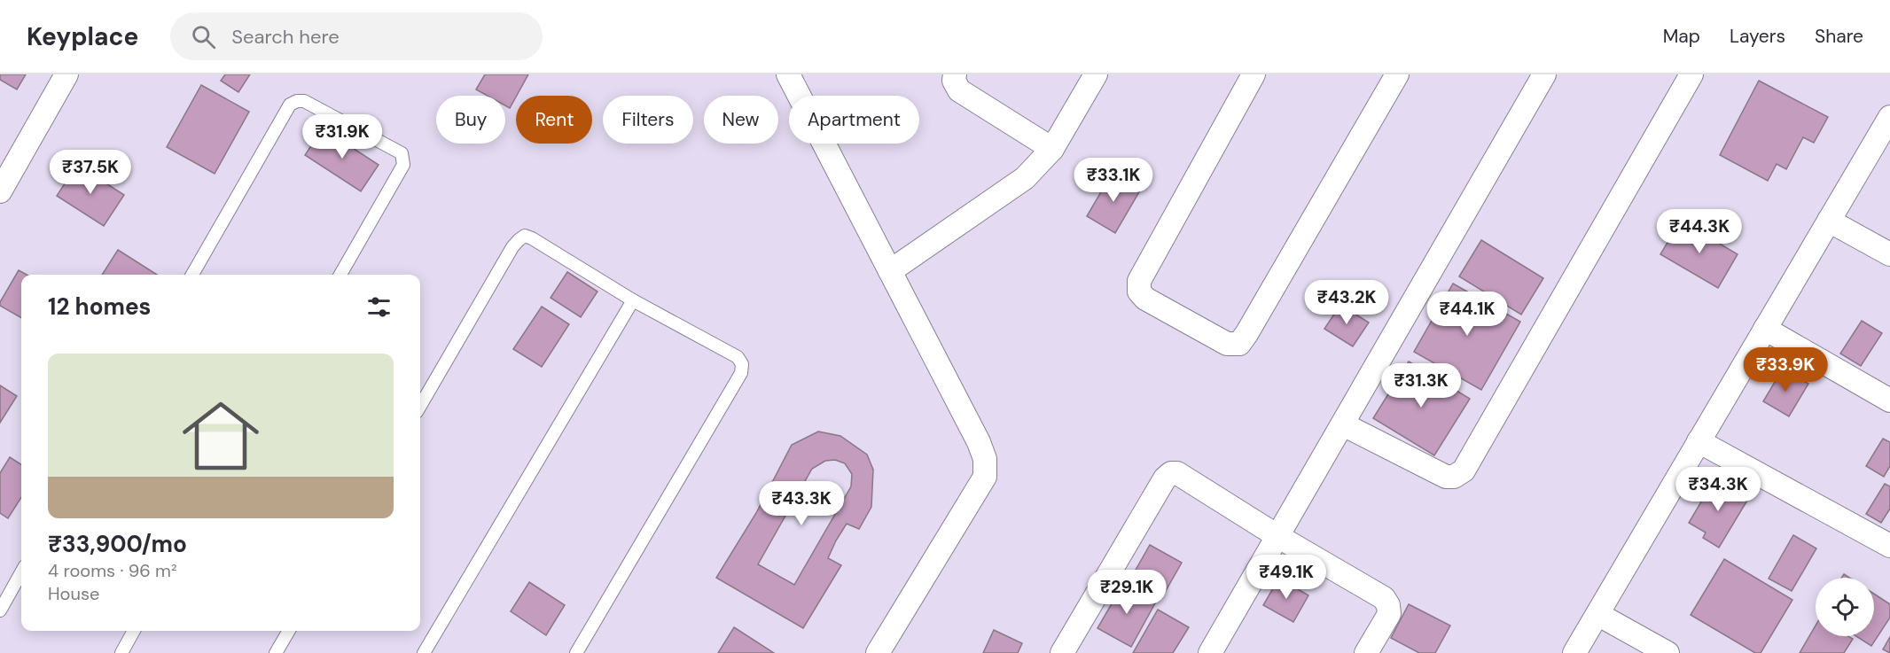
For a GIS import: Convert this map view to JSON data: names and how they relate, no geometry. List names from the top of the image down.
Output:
{
  "page": {
    "header": "Keyplace",
    "search": "Search here",
    "nav": ["Map", "Layers", "Share"],
    "chip": [
      "Buy",
      "Rent",
      "Filters",
      "New",
      "Apartment"
    ],
    "price": [
      "₹31.9K",
      "₹37.5K",
      "₹33.1K",
      "₹44.3K",
      "₹43.2K",
      "₹44.1K",
      "₹33.9K",
      "₹31.3K",
      "₹34.3K",
      "₹43.3K",
      "₹49.1K",
      "₹29.1K"
    ],
    "heading": "12 homes",
    "list": [
      {
        "name": "₹33,900/mo",
        "note": "4 rooms · 96 m² · House"
      }
    ]
  }
}
